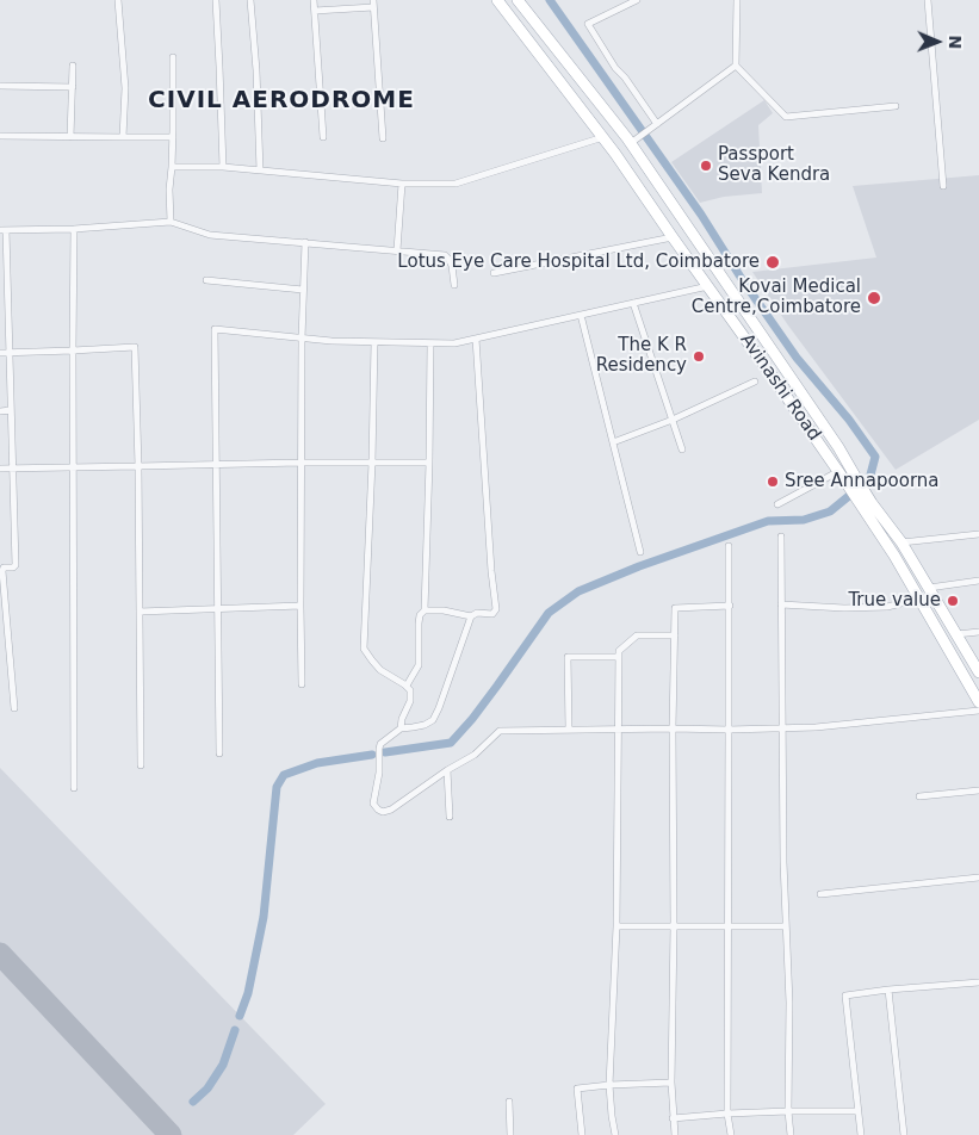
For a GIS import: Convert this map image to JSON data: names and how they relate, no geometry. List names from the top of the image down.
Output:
{
  "streets": {
    "main road": ["Avinashi Road"]
  },
  "districts": ["CIVIL AERODROME"],
  "places": [
    "Passport Seva Kendra",
    "Lotus Eye Care Hospital Ltd, Coimbatore",
    "Kovai Medical Centre,Coimbatore",
    "The K R Residency",
    "Sree Annapoorna",
    "True value"
  ],
  "north": "right"
}
